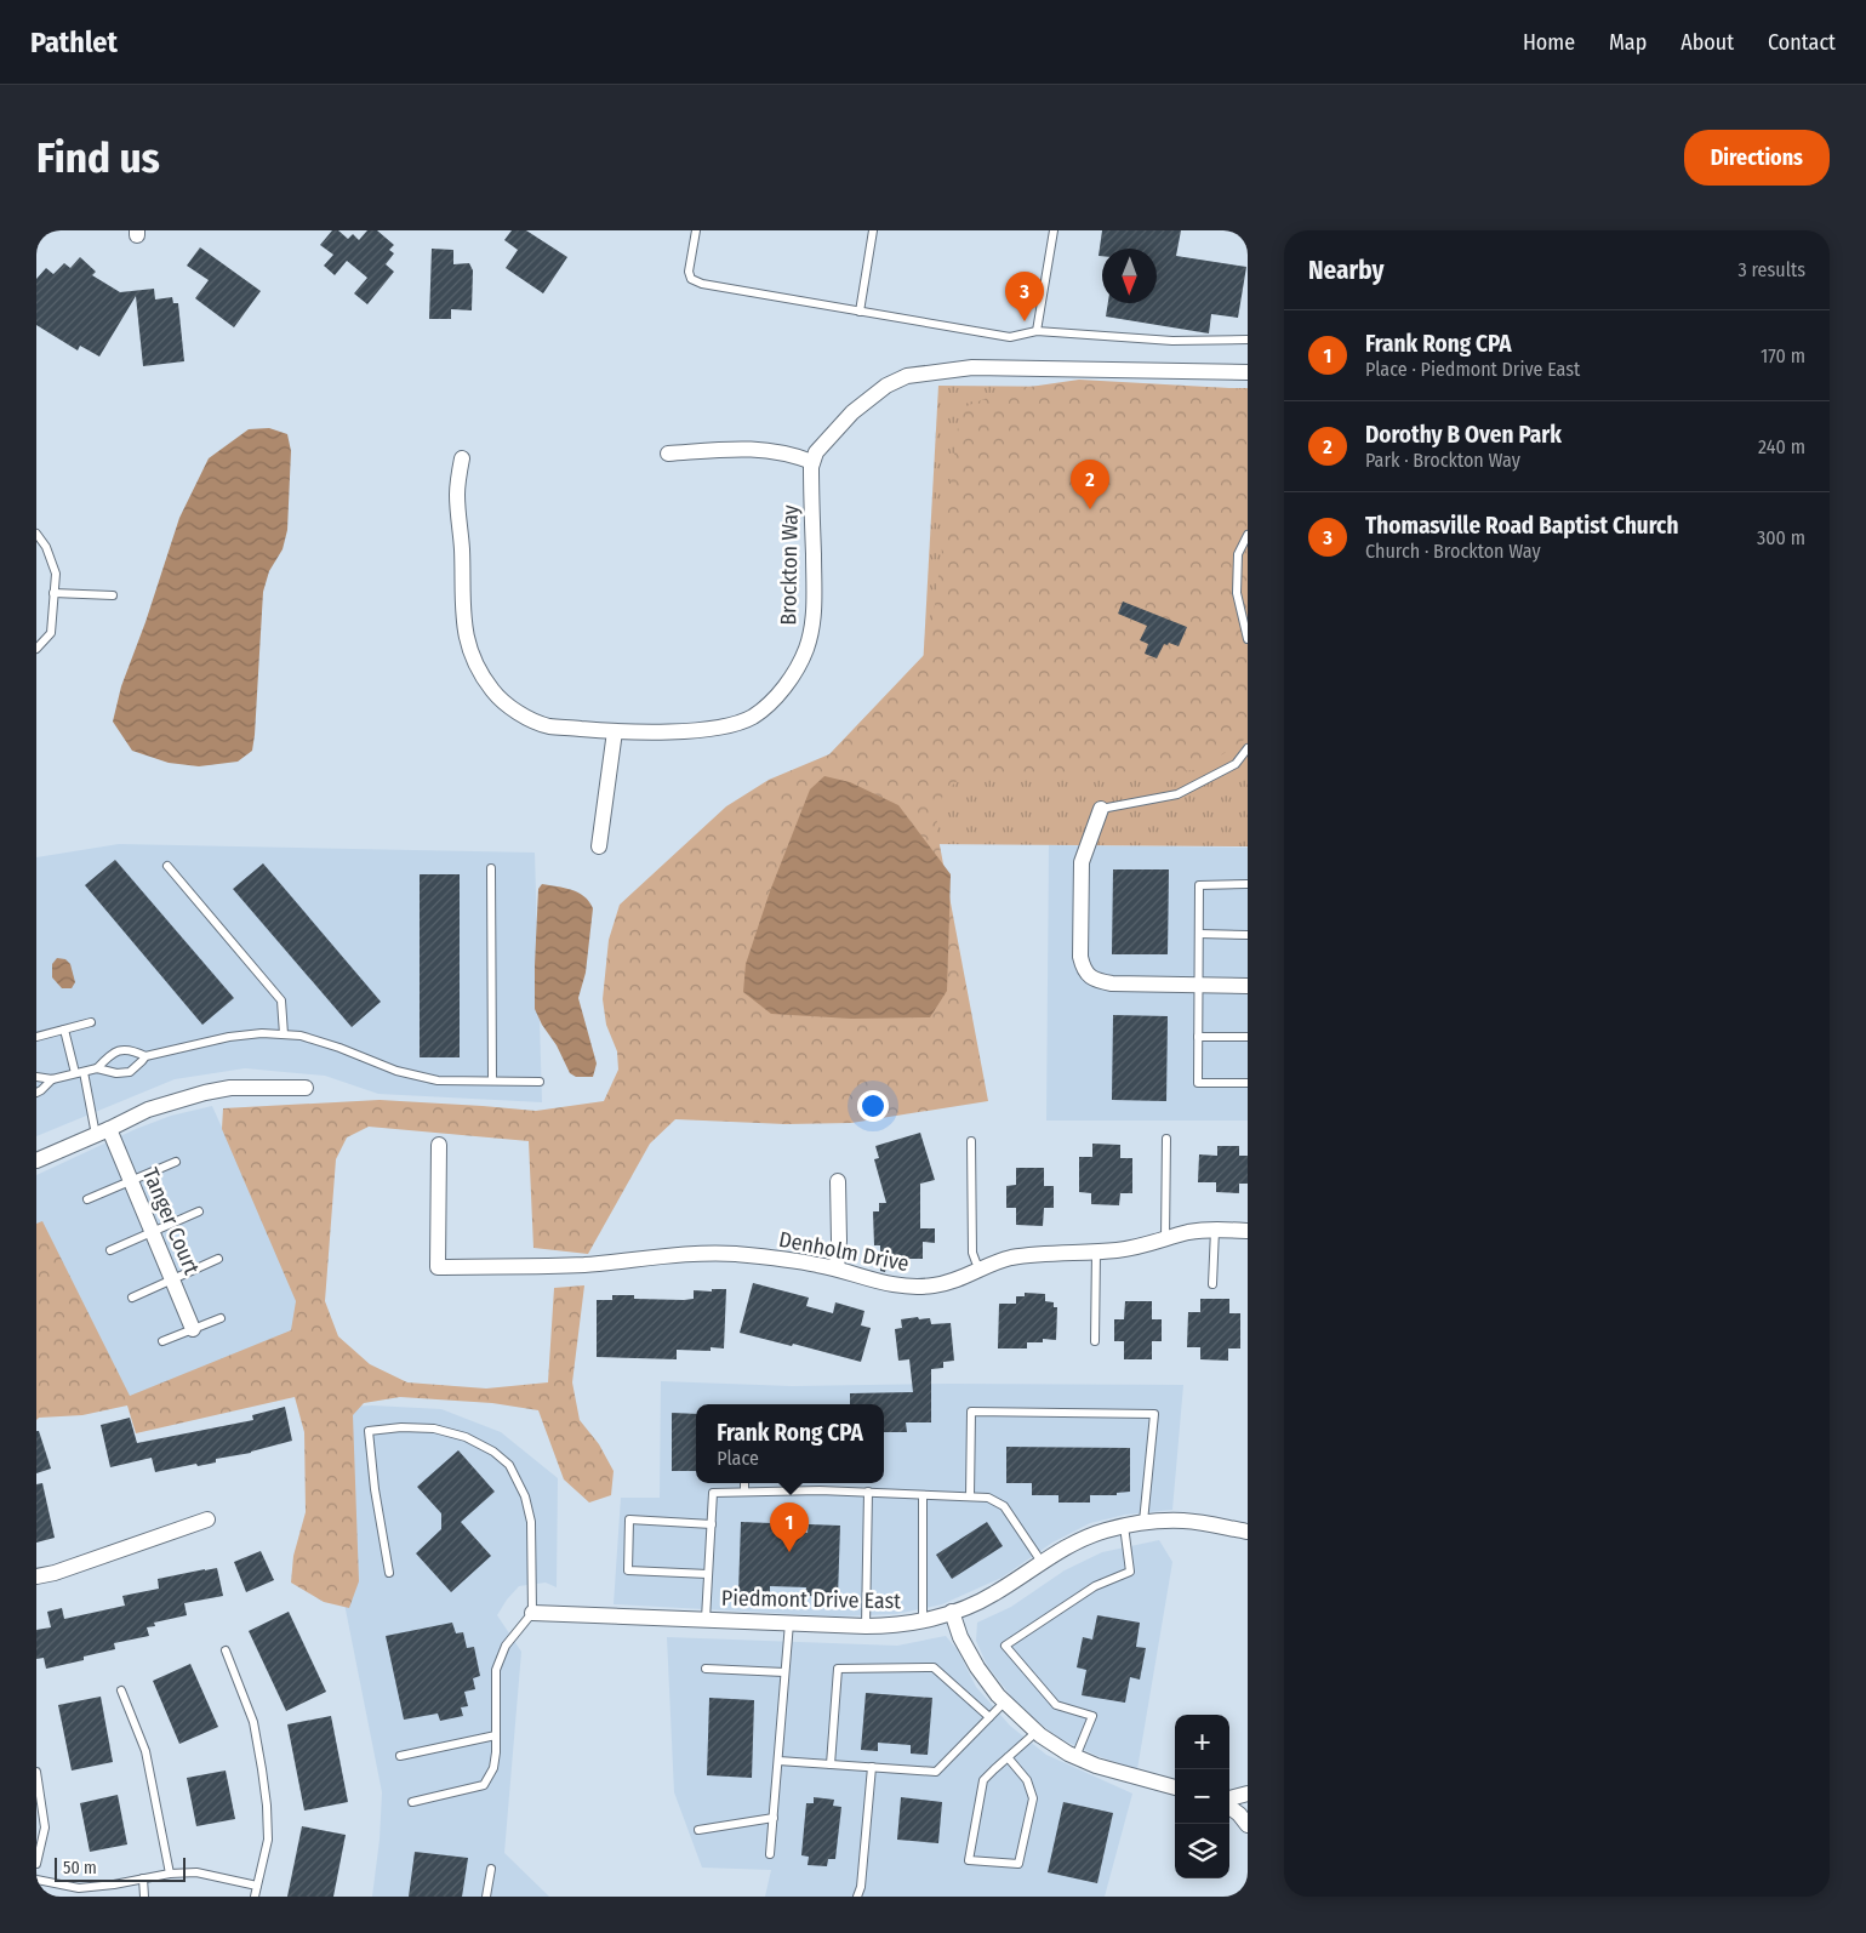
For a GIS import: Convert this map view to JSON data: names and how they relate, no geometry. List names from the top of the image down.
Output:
{
  "streets": {
    "street": [
      "Brockton Way",
      "Tanger Court",
      "Denholm Drive",
      "Piedmont Drive East"
    ]
  },
  "scale_bar": "50 m",
  "north": "bottom",
  "page": {
    "header": "Pathlet",
    "nav": [
      "Home",
      "Map",
      "About",
      "Contact"
    ],
    "buttons": "Directions",
    "title": "Find us",
    "heading": ["Nearby", "3 results"],
    "pins": ["3", "2", "1"],
    "list": [
      {
        "mark": "1",
        "name": "Frank Rong CPA",
        "note": "Place · Piedmont Drive East",
        "value": "170 m"
      },
      {
        "mark": "2",
        "name": "Dorothy B Oven Park",
        "note": "Park · Brockton Way",
        "value": "240 m"
      },
      {
        "mark": "3",
        "name": "Thomasville Road Baptist Church",
        "note": "Church · Brockton Way",
        "value": "300 m"
      }
    ],
    "popup": ["Frank Rong CPA", "Place"],
    "map_buttons": ["+", "−"],
    "scale": "50 m"
  }
}
